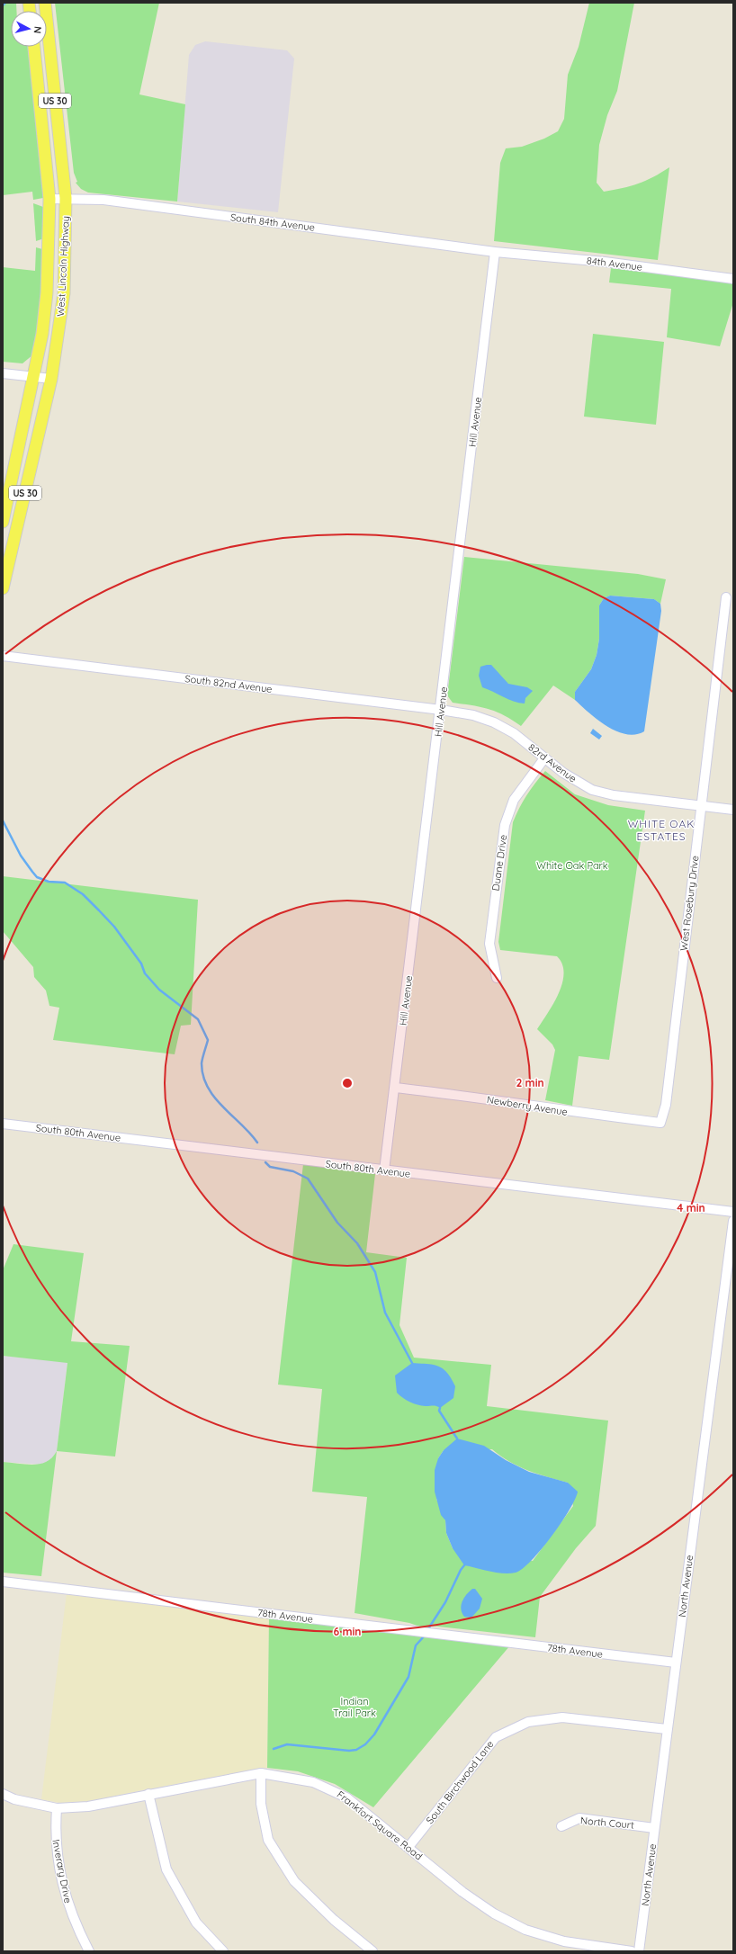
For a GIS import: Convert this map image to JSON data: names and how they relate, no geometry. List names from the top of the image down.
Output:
{
  "streets": {
    "main road": ["US 30", "West Lincoln Highway"],
    "street": [
      "South 84th Avenue",
      "84th Avenue",
      "Hill Avenue",
      "South 82nd Avenue",
      "82rd Avenue",
      "Duane Drive",
      "West Rosebury Drive",
      "Newberry Avenue",
      "South 80th Avenue",
      "North Avenue",
      "78th Avenue",
      "South Birchwood Lane",
      "North Court",
      "Frankfort Square Road",
      "Inverary Drive"
    ]
  },
  "crossings": [
    ["South 84th Avenue", "84th Avenue"],
    ["South 84th Avenue", "West Lincoln Highway"],
    ["South 84th Avenue", "Hill Avenue"],
    ["84th Avenue", "Hill Avenue"],
    ["Hill Avenue", "South 82nd Avenue"],
    ["Hill Avenue", "82rd Avenue"],
    ["Hill Avenue", "Newberry Avenue"],
    ["Hill Avenue", "South 80th Avenue"],
    ["South 82nd Avenue", "82rd Avenue"],
    ["82rd Avenue", "Duane Drive"],
    ["82rd Avenue", "West Rosebury Drive"],
    ["West Rosebury Drive", "Newberry Avenue"],
    ["North Avenue", "78th Avenue"],
    ["North Avenue", "South Birchwood Lane"],
    ["North Avenue", "North Court"],
    ["South Birchwood Lane", "Frankfort Square Road"],
    ["Frankfort Square Road", "Inverary Drive"]
  ],
  "districts": ["WHITE OAK ESTATES"],
  "parks": ["White Oak Park", "Indian Trail Park"],
  "north": "right",
  "rings": ["2 min", "4 min", "6 min"]
}
